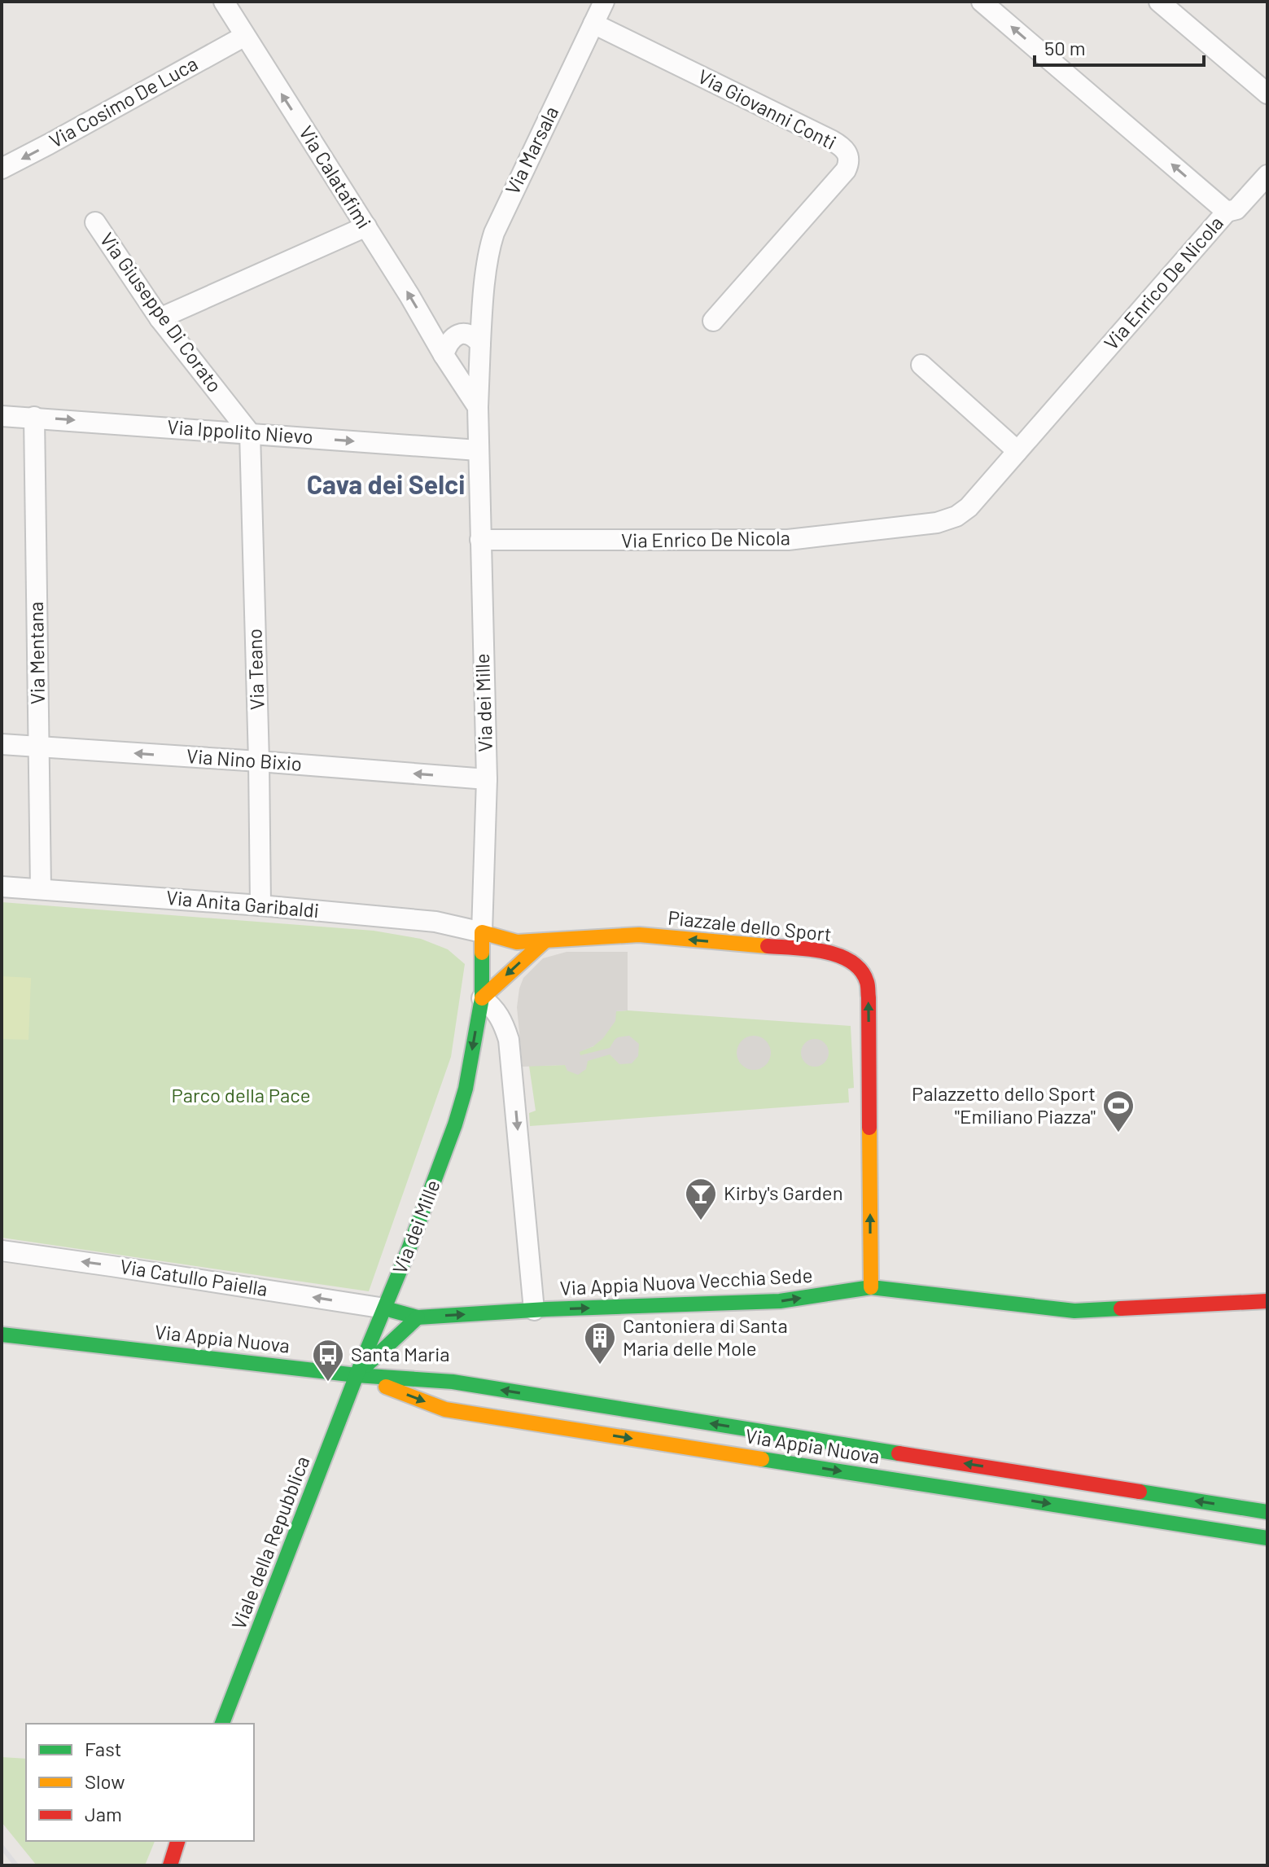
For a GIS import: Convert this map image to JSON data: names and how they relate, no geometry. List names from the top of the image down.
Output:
{
  "streets": {
    "street": [
      "Via Cosimo De Luca",
      "Via Giovanni Conti",
      "Via Marsala",
      "Via Calatafimi",
      "Via Enrico De Nicola",
      "Via Giuseppe Di Corato",
      "Via Ippolito Nievo",
      "Via Mentana",
      "Via Teano",
      "Via dei Mille",
      "Via Nino Bixio",
      "Via Anita Garibaldi",
      "Piazzale dello Sport",
      "Via Catullo Paiella",
      "Via Appia Nuova Vecchia Sede",
      "Via Appia Nuova",
      "Viale della Repubblica"
    ]
  },
  "crossings": [
    ["Via Cosimo De Luca", "Via Calatafimi"],
    ["Via Giovanni Conti", "Via Marsala"],
    ["Via Marsala", "Via dei Mille"],
    ["Via Enrico De Nicola", "Via dei Mille"],
    ["Via Giuseppe Di Corato", "Via Ippolito Nievo"],
    ["Via Giuseppe Di Corato", "Via Teano"],
    ["Via Ippolito Nievo", "Via Mentana"],
    ["Via Ippolito Nievo", "Via Teano"],
    ["Via Ippolito Nievo", "Via dei Mille"],
    ["Via Mentana", "Via Nino Bixio"],
    ["Via Mentana", "Via Anita Garibaldi"],
    ["Via Teano", "Via Nino Bixio"],
    ["Via Teano", "Via Anita Garibaldi"],
    ["Via dei Mille", "Via Nino Bixio"],
    ["Via dei Mille", "Via Anita Garibaldi"],
    ["Via dei Mille", "Piazzale dello Sport"],
    ["Via dei Mille", "Via Catullo Paiella"],
    ["Via dei Mille", "Via Appia Nuova Vecchia Sede"],
    ["Via dei Mille", "Via Appia Nuova"],
    ["Via dei Mille", "Viale della Repubblica"],
    ["Via Anita Garibaldi", "Piazzale dello Sport"],
    ["Piazzale dello Sport", "Via Appia Nuova Vecchia Sede"],
    ["Via Catullo Paiella", "Via Appia Nuova Vecchia Sede"],
    ["Via Appia Nuova", "Viale della Repubblica"]
  ],
  "one_way": [
    "Via Cosimo De Luca",
    "Via Calatafimi",
    "Via Ippolito Nievo",
    "Via Nino Bixio",
    "Via Catullo Paiella",
    "Via Appia Nuova Vecchia Sede"
  ],
  "districts": ["Cava dei Selci"],
  "parks": ["Parco della Pace"],
  "places": {
    "sports": ["Palazzetto dello Sport \"Emiliano Piazza\""],
    "bar": ["Kirby's Garden"],
    "building": ["Cantoniera di Santa Maria delle Mole"],
    "bus stop": ["Santa Maria"]
  },
  "legend": ["Fast", "Slow", "Jam"],
  "scale_bar": "50 m"
}
